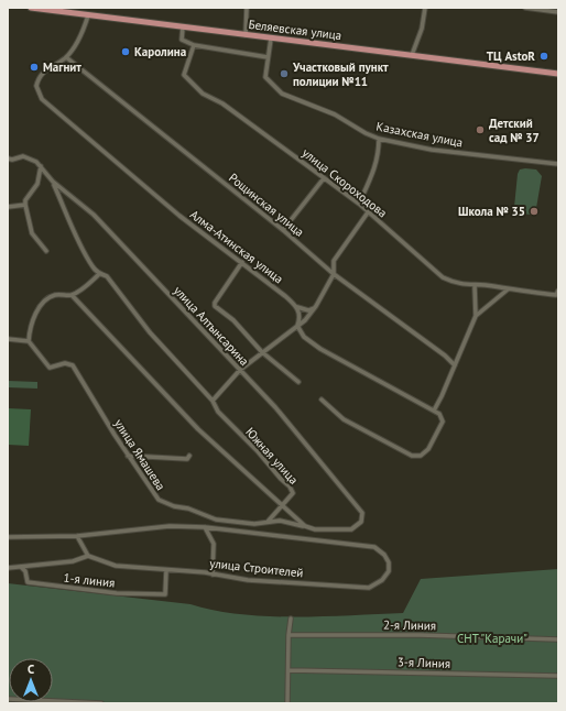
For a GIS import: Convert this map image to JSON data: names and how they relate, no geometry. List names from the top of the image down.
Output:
{
  "streets": {
    "main road": ["Беляевская улица"],
    "street": [
      "Казахская улица",
      "улица Скороходова",
      "Рощинская улица",
      "Алма-Атинская улица",
      "улица Алтынсарина",
      "улица Ямашева",
      "Южная улица",
      "улица Строителей",
      "1-я линия",
      "2-я Линия",
      "3-я Линия"
    ]
  },
  "crossings": [
    ["Рощинская улица", "Алма-Атинская улица"],
    ["улица Алтынсарина", "улица Ямашева"],
    ["улица Алтынсарина", "Южная улица"],
    ["улица Строителей", "1-я линия"]
  ],
  "parks": ["СНТ \"Карачи\""],
  "places": [
    "Каролина",
    "ТЦ AstoR",
    "Магнит",
    "Участковый пункт полиции №11",
    "Детский сад № 37",
    "Школа № 35"
  ],
  "north": "top"
}
